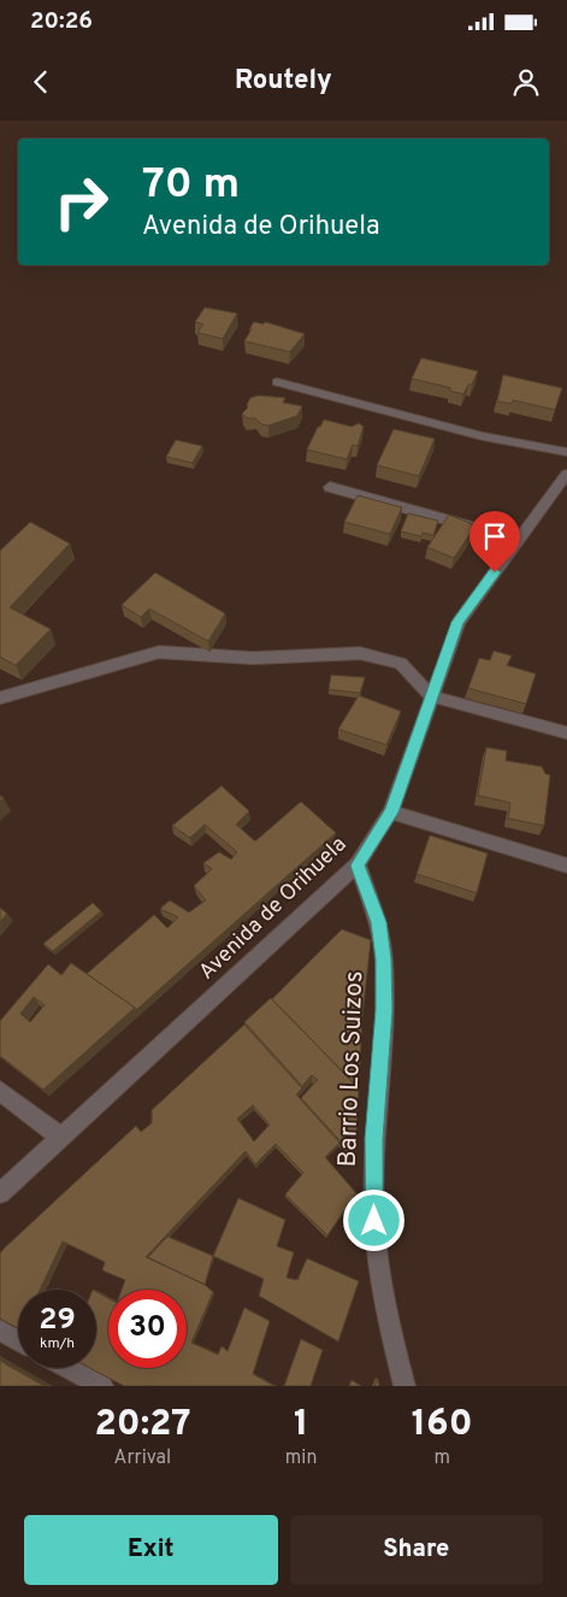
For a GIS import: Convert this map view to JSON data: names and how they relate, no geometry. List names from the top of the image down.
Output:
{
  "streets": {
    "street": ["Avenida de Orihuela", "Barrio Los Suizos"]
  },
  "crossings": [
    ["Avenida de Orihuela", "Barrio Los Suizos"]
  ],
  "page": {
    "status": "20:26",
    "header": "Routely",
    "turn": ["70 m", "Avenida de Orihuela"],
    "speed": "29 km/h",
    "limit": "30",
    "eta": [
      "20:27",
      "Arrival",
      "1",
      "min",
      "160",
      "m"
    ],
    "buttons": ["Exit", "Share"]
  }
}
